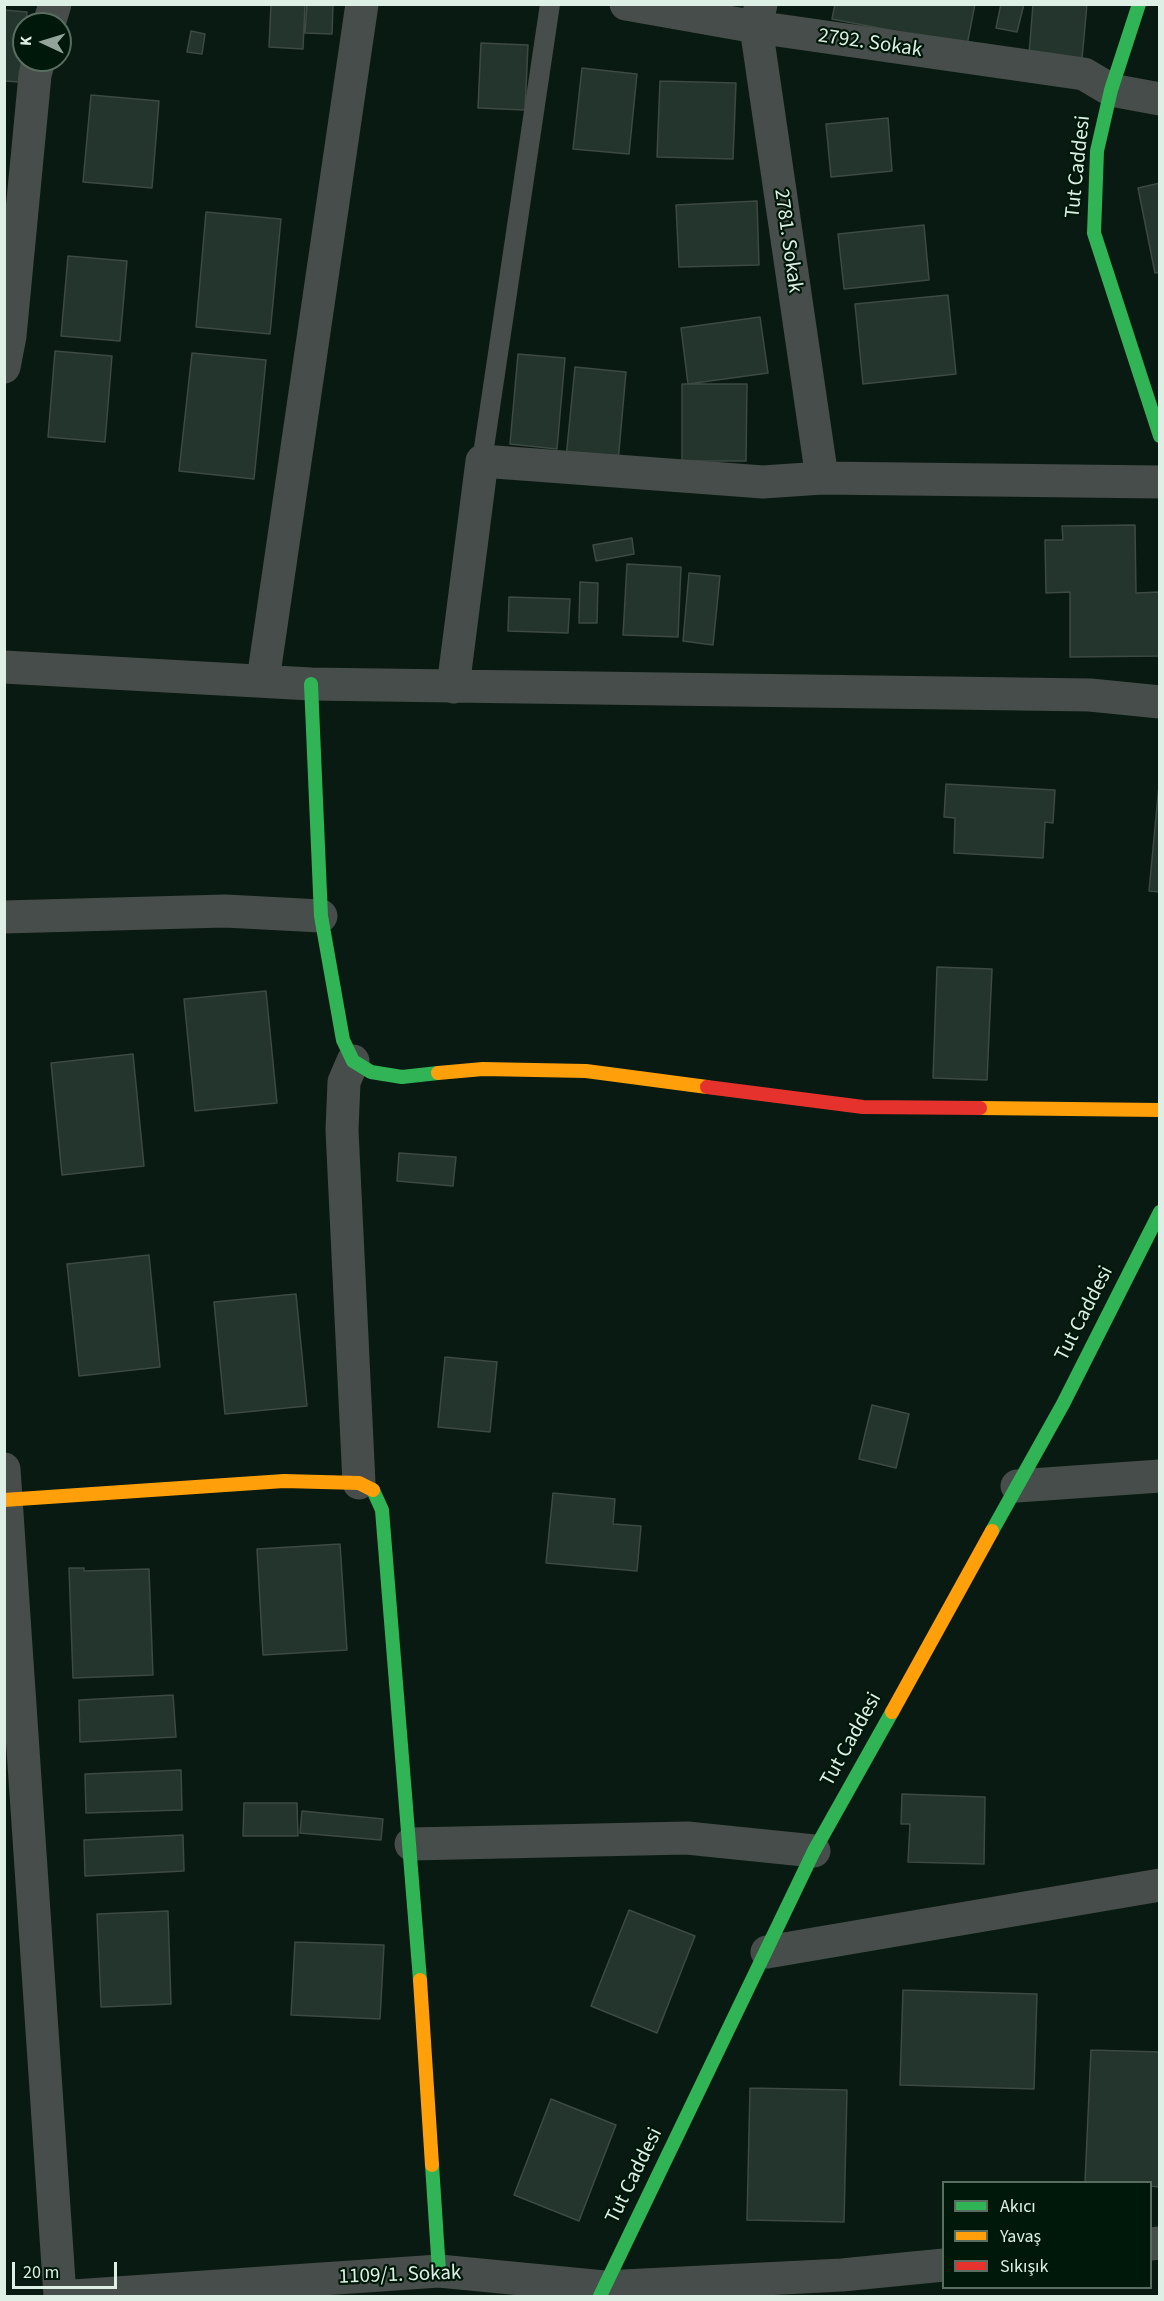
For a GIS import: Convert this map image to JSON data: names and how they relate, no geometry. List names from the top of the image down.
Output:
{
  "streets": {
    "street": [
      "2792. Sokak",
      "Tut Caddesi",
      "2781. Sokak",
      "1109/1. Sokak"
    ]
  },
  "crossings": [
    ["2792. Sokak", "Tut Caddesi"],
    ["2792. Sokak", "2781. Sokak"],
    ["Tut Caddesi", "1109/1. Sokak"]
  ],
  "legend": ["Akıcı", "Yavaş", "Sıkışık"],
  "scale_bar": "20 m",
  "north": "left"
}
